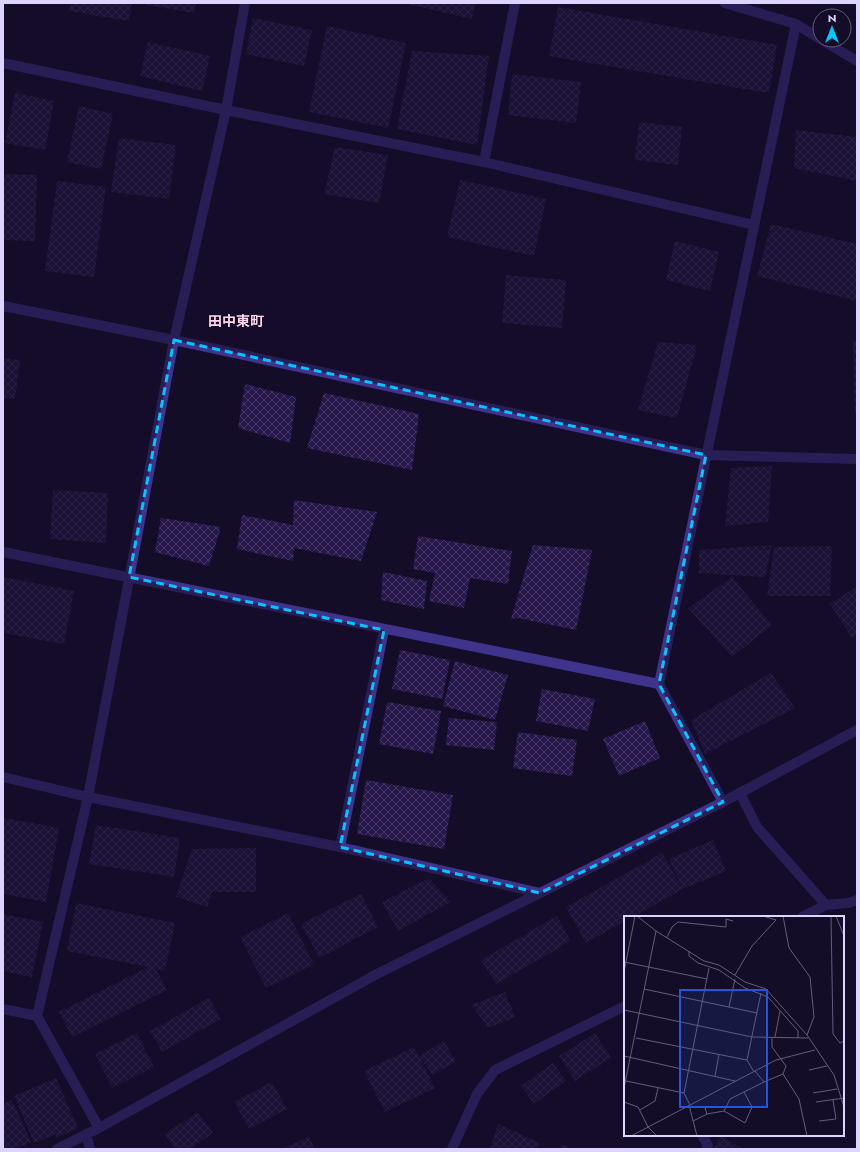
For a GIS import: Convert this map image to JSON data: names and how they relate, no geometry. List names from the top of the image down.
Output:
{
  "districts": ["田中東町"],
  "north": "top"
}
